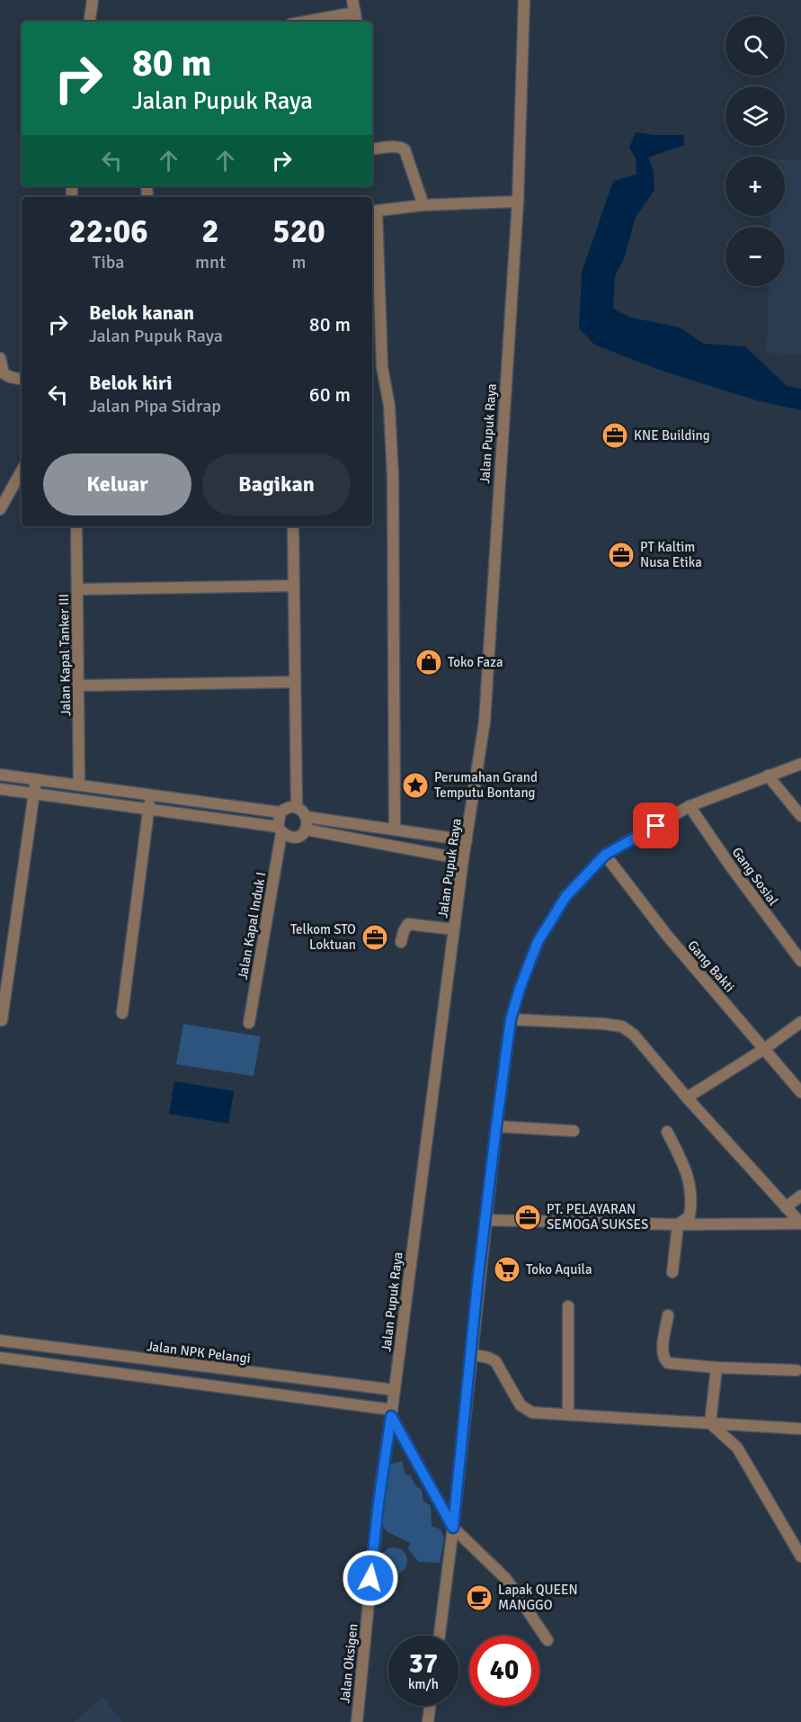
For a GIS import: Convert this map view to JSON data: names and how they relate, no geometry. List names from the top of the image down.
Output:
{
  "streets": {
    "street": [
      "Jalan Pupuk Raya",
      "Jalan Kapal Tanker III",
      "Gang Sosial",
      "Jalan Kapal Induk I",
      "Gang Bakti",
      "Jalan NPK Pelangi",
      "Jalan Oksigen"
    ]
  },
  "crossings": [
    ["Jalan Pupuk Raya", "Jalan NPK Pelangi"],
    ["Jalan Pupuk Raya", "Jalan Oksigen"]
  ],
  "places": {
    "office": [
      "KNE Building",
      "PT Kaltim Nusa Etika",
      "Telkom STO Loktuan",
      "PT. PELAYARAN SEMOGA SUKSES"
    ],
    "shop": ["Toko Faza"],
    "place": ["Perumahan Grand Temputu Bontang"],
    "supermarket": ["Toko Aquila"],
    "cafe": ["Lapak QUEEN MANGGO"]
  },
  "page": {
    "map_buttons": ["+", "−"],
    "turn": ["80 m", "Jalan Pupuk Raya"],
    "eta": [
      "22:06",
      "Tiba",
      "2",
      "mnt",
      "520",
      "m"
    ],
    "list": [
      {
        "name": "Belok kanan",
        "note": "Jalan Pupuk Raya",
        "value": "80 m"
      },
      {
        "name": "Belok kiri",
        "note": "Jalan Pipa Sidrap",
        "value": "60 m"
      }
    ],
    "buttons": ["Keluar", "Bagikan"],
    "speed": "37 km/h",
    "limit": "40"
  }
}
